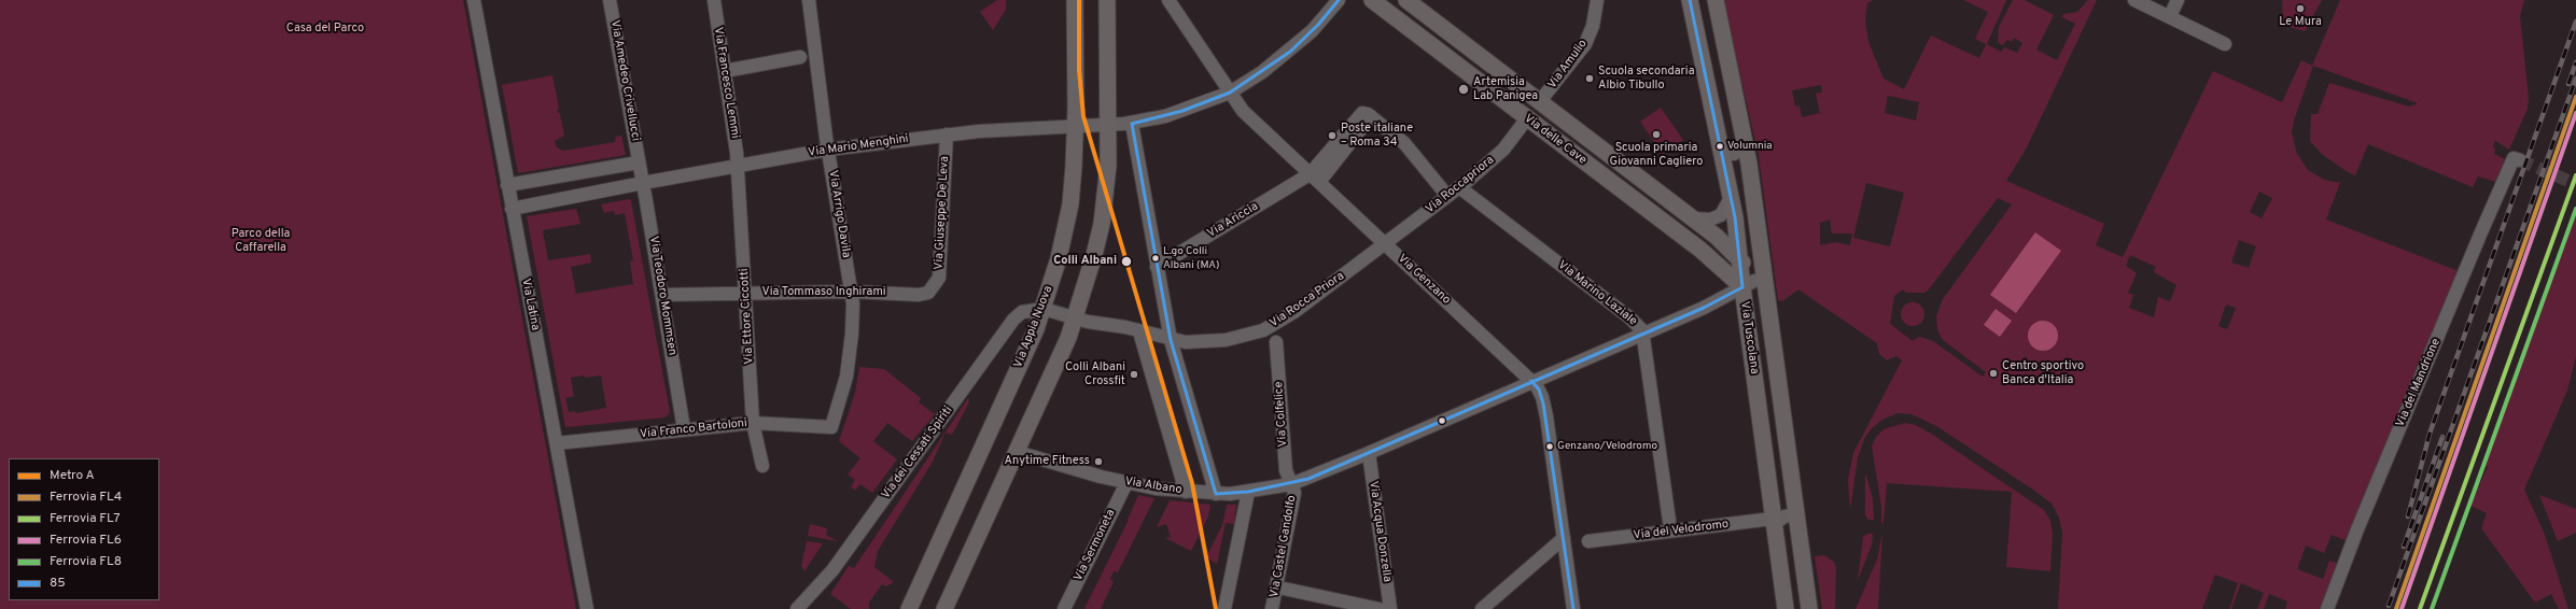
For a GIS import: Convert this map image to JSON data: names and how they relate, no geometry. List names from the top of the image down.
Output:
{
  "streets": {
    "main road": ["Via delle Cave", "Via Appia Nuova", "Via Tuscolana"],
    "street": [
      "Via Amulio",
      "Via Amedeo Crivellucci",
      "Via Francesco Lemmi",
      "Via Mario Menghini",
      "Via Roccapriora",
      "Via Giuseppe De Leva",
      "Via Arrigo Davila",
      "Via Ariccia",
      "Via Genzano",
      "Via Tommaso Inghirami",
      "Via Marino Laziale",
      "Via Teodoro Mommsen",
      "Via Rocca Priora",
      "Via Latina",
      "Via Ettore Ciccotti",
      "Via del Mandrione",
      "Via Colfelice",
      "Via Franco Bartoloni",
      "Via dei Cessati Spiriti",
      "Via Albano",
      "Via del Velodromo",
      "Via Acqua Donzella",
      "Via Sermoneta",
      "Via Castel Gandolfo"
    ]
  },
  "crossings": [
    ["Via Amulio", "Via delle Cave"],
    ["Via Amedeo Crivellucci", "Via Teodoro Mommsen"],
    ["Via Francesco Lemmi", "Via Mario Menghini"],
    ["Via Francesco Lemmi", "Via Ettore Ciccotti"],
    ["Via delle Cave", "Via Roccapriora"],
    ["Via delle Cave", "Via Tuscolana"],
    ["Via delle Cave", "Via Albano"],
    ["Via Mario Menghini", "Via Giuseppe De Leva"],
    ["Via Mario Menghini", "Via Arrigo Davila"],
    ["Via Mario Menghini", "Via Genzano"],
    ["Via Mario Menghini", "Via Teodoro Mommsen"],
    ["Via Mario Menghini", "Via Latina"],
    ["Via Mario Menghini", "Via Ettore Ciccotti"],
    ["Via Mario Menghini", "Via Appia Nuova"],
    ["Via Roccapriora", "Via Ariccia"],
    ["Via Roccapriora", "Via Genzano"],
    ["Via Roccapriora", "Via Marino Laziale"],
    ["Via Roccapriora", "Via Rocca Priora"],
    ["Via Giuseppe De Leva", "Via Tommaso Inghirami"],
    ["Via Arrigo Davila", "Via Tommaso Inghirami"],
    ["Via Arrigo Davila", "Via Franco Bartoloni"],
    ["Via Ariccia", "Via Genzano"],
    ["Via Genzano", "Via Rocca Priora"],
    ["Via Genzano", "Via Albano"],
    ["Via Tommaso Inghirami", "Via Teodoro Mommsen"],
    ["Via Tommaso Inghirami", "Via Ettore Ciccotti"],
    ["Via Marino Laziale", "Via Albano"],
    ["Via Teodoro Mommsen", "Via Franco Bartoloni"],
    ["Via Rocca Priora", "Via Appia Nuova"],
    ["Via Rocca Priora", "Via dei Cessati Spiriti"],
    ["Via Latina", "Via Franco Bartoloni"],
    ["Via Ettore Ciccotti", "Via Franco Bartoloni"],
    ["Via Appia Nuova", "Via dei Cessati Spiriti"],
    ["Via Tuscolana", "Via Albano"],
    ["Via Tuscolana", "Via del Velodromo"],
    ["Via Colfelice", "Via Albano"],
    ["Via Colfelice", "Via Castel Gandolfo"],
    ["Via Albano", "Via Acqua Donzella"],
    ["Via Albano", "Via Sermoneta"],
    ["Via Albano", "Via Castel Gandolfo"]
  ],
  "parks": ["Casa del Parco", "Parco della Caffarella"],
  "places": [
    "Le Mura",
    "Scuola secondaria Albio Tibullo",
    "Artemisia Lab Panigea",
    "Scuola primaria Giovanni Cagliero",
    "Poste italiane – Roma 34",
    "Volumnia",
    "L.go Colli Albani (MA)",
    "Colli Albani",
    "Centro sportivo Banca d'Italia",
    "Colli Albani Crossfit",
    "Genzano/Velodromo",
    "Anytime Fitness"
  ],
  "lines": [
    "metro line A",
    "transit line 85",
    "rail line FL4",
    "rail line FL6",
    "rail line FL7",
    "rail line FL8"
  ],
  "legend": [
    "Metro A",
    "Ferrovia FL4",
    "Ferrovia FL7",
    "Ferrovia FL6",
    "Ferrovia FL8",
    "85"
  ]
}
